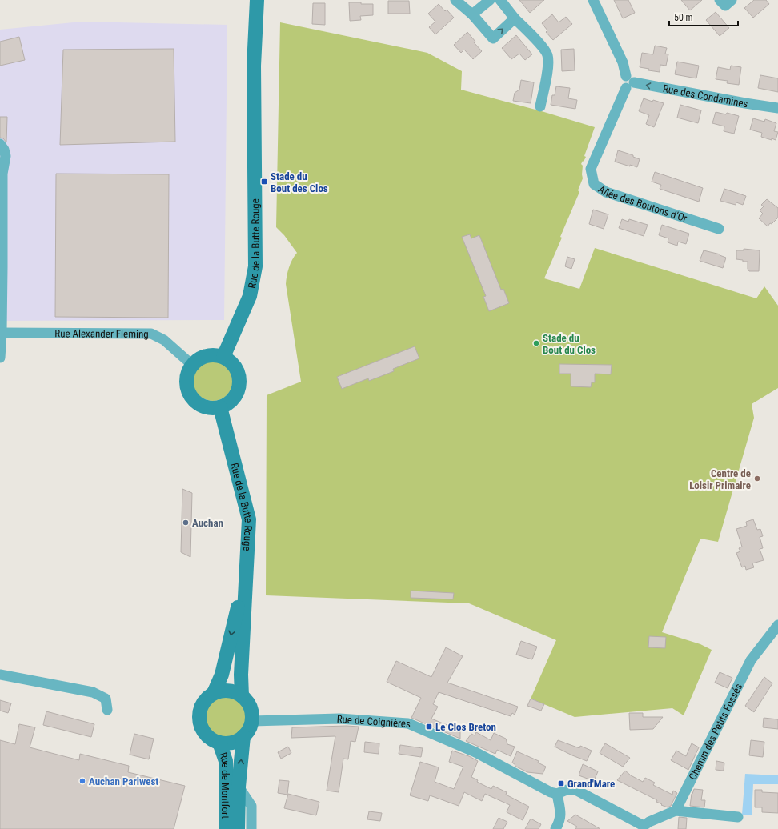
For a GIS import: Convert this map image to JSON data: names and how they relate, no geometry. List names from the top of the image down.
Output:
{
  "streets": {
    "street": [
      "Rue des Condamines",
      "Allée des Boutons d'Or",
      "Rue de la Butte Rouge",
      "Rue Alexander Fleming",
      "Rue de Coignières",
      "Chemin des Petits Fossés",
      "Rue de Montfort"
    ]
  },
  "crossings": [
    ["Rue des Condamines", "Allée des Boutons d'Or"],
    ["Rue de la Butte Rouge", "Rue Alexander Fleming"],
    ["Rue de la Butte Rouge", "Rue de Coignières"],
    ["Rue de la Butte Rouge", "Rue de Montfort"],
    ["Rue de Coignières", "Rue de Montfort"]
  ],
  "one_way": ["Rue des Condamines"],
  "places": {
    "transit": ["Stade du Bout des Clos", "Le Clos Breton", "Grand'Mare"],
    "other": [
      "Stade du Bout du Clos",
      "Centre de Loisir Primaire",
      "Auchan",
      "Auchan Pariwest"
    ]
  },
  "scale_bar": "50 m"
}
